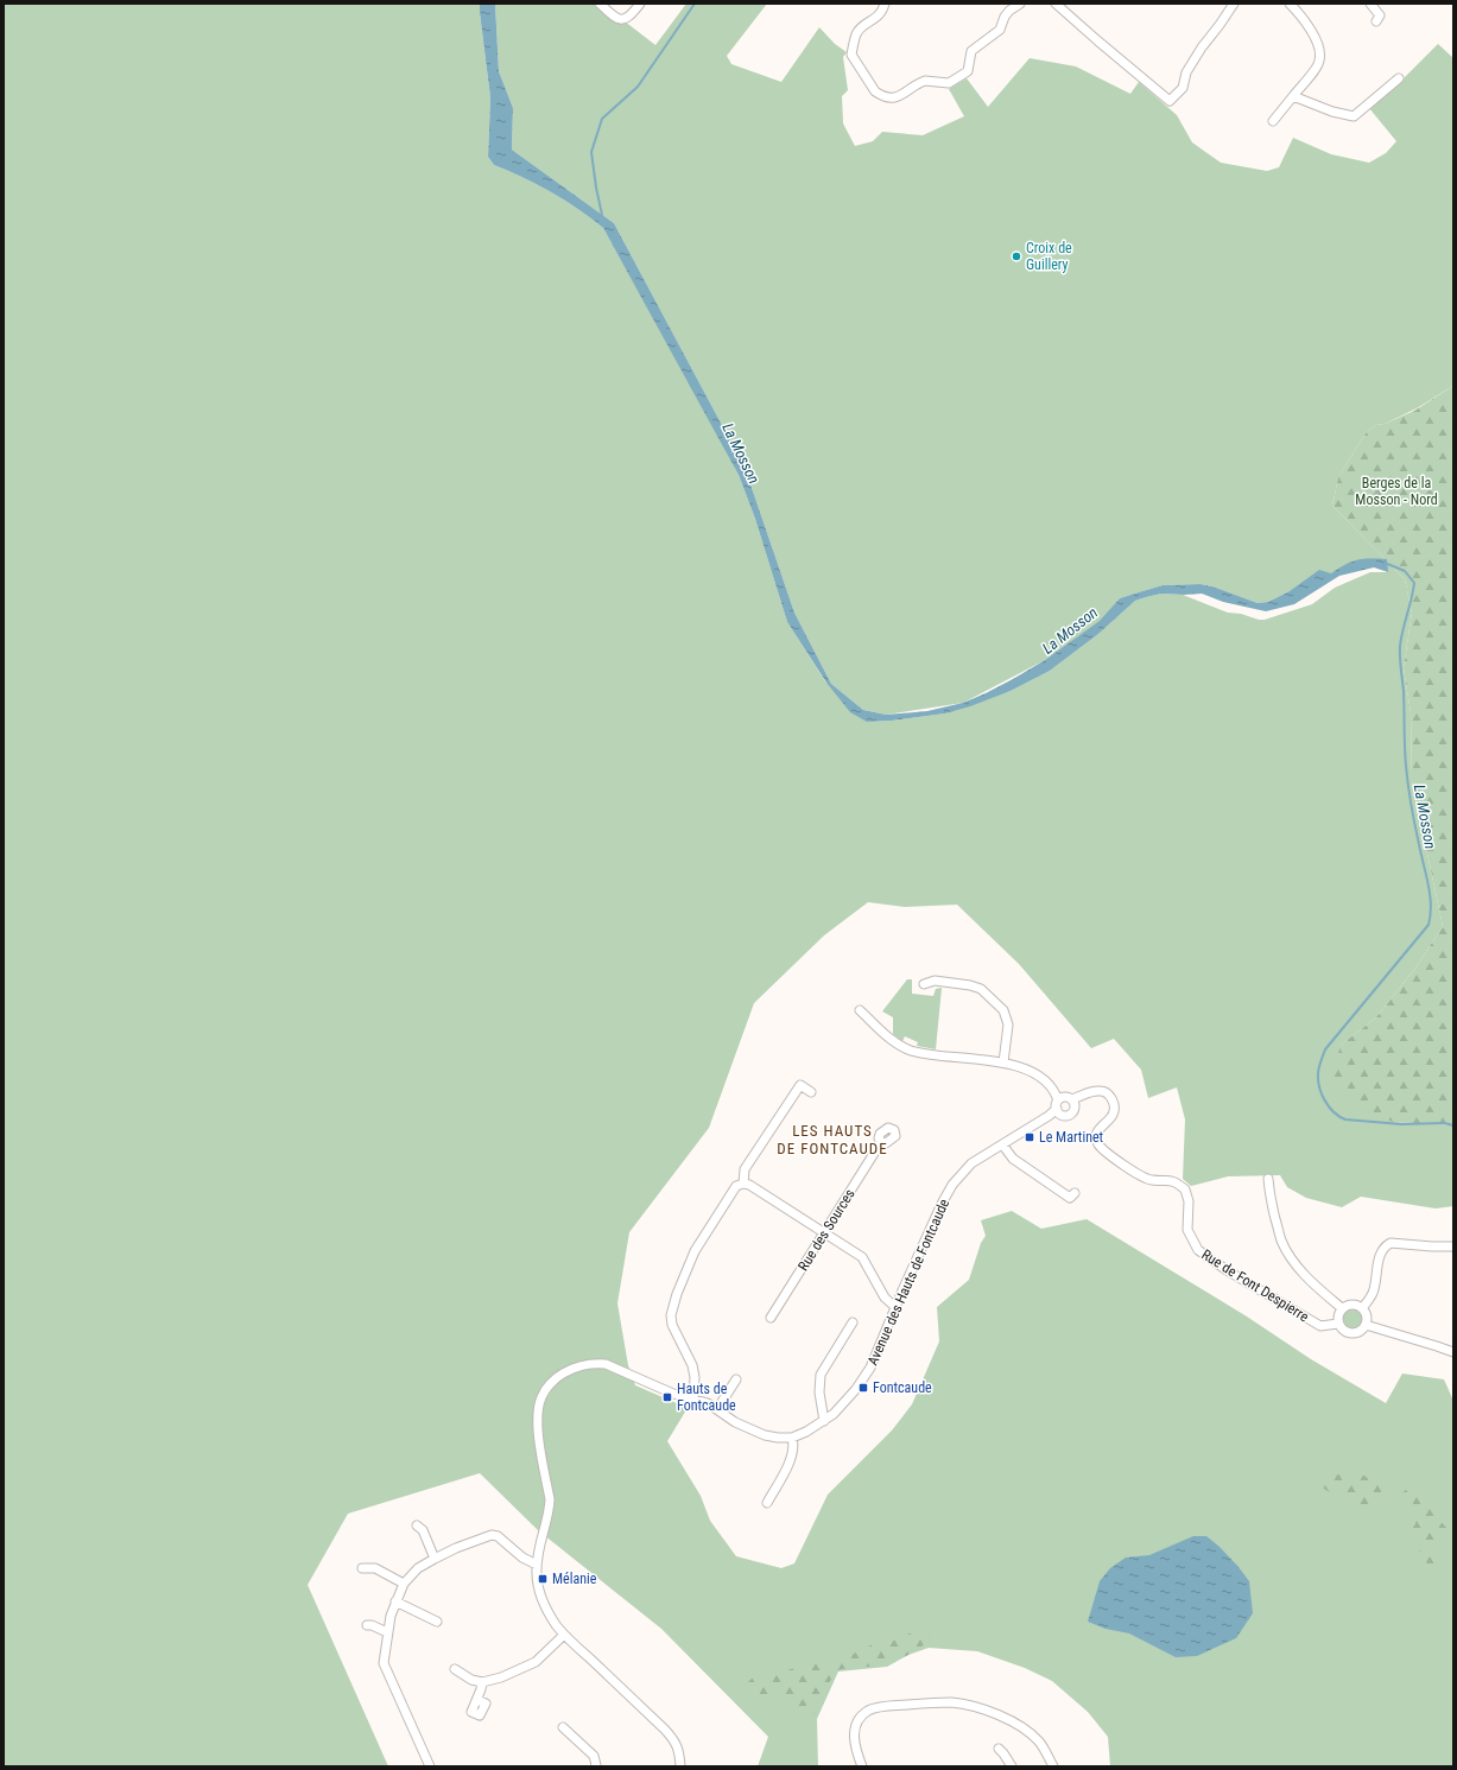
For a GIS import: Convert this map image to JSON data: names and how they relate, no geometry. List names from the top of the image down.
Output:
{
  "streets": {
    "street": ["Rue des Sources", "Avenue des Hauts de Fontcaude", "Rue de Font Despierre"]
  },
  "crossings": [
    ["Avenue des Hauts de Fontcaude", "Rue de Font Despierre"]
  ],
  "districts": ["LES HAUTS DE FONTCAUDE"],
  "water": ["La Mosson"],
  "parks": ["Berges de la Mosson - Nord"],
  "places": {
    "other": ["Croix de Guillery"],
    "transit": [
      "Le Martinet",
      "Fontcaude",
      "Hauts de Fontcaude",
      "Mélanie"
    ]
  }
}
